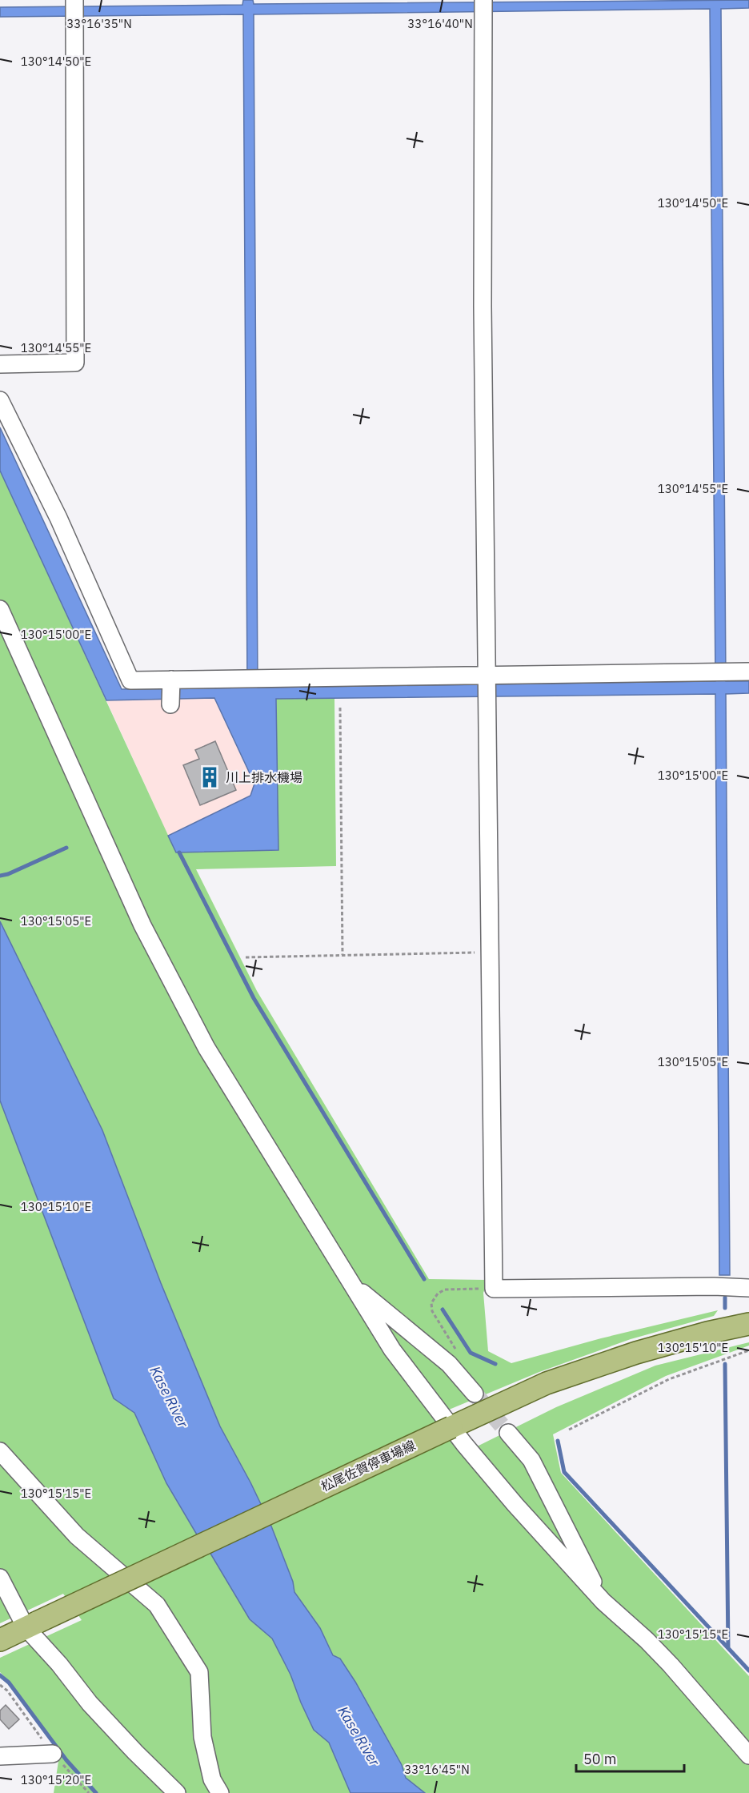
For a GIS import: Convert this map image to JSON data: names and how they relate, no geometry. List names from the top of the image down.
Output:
{
  "streets": {
    "main road": ["松尾佐賀停車場線"]
  },
  "water": ["Kase River"],
  "places": {
    "building": ["川上排水機場"]
  },
  "scale_bar": "50 m",
  "coordinates": [
    "33°16'35\"N",
    "33°16'40\"N",
    "130°14'50\"E",
    "130°14'55\"E",
    "130°15'00\"E",
    "130°15'05\"E",
    "130°15'10\"E",
    "130°15'15\"E",
    "33°16'45\"N",
    "130°15'20\"E"
  ]
}
